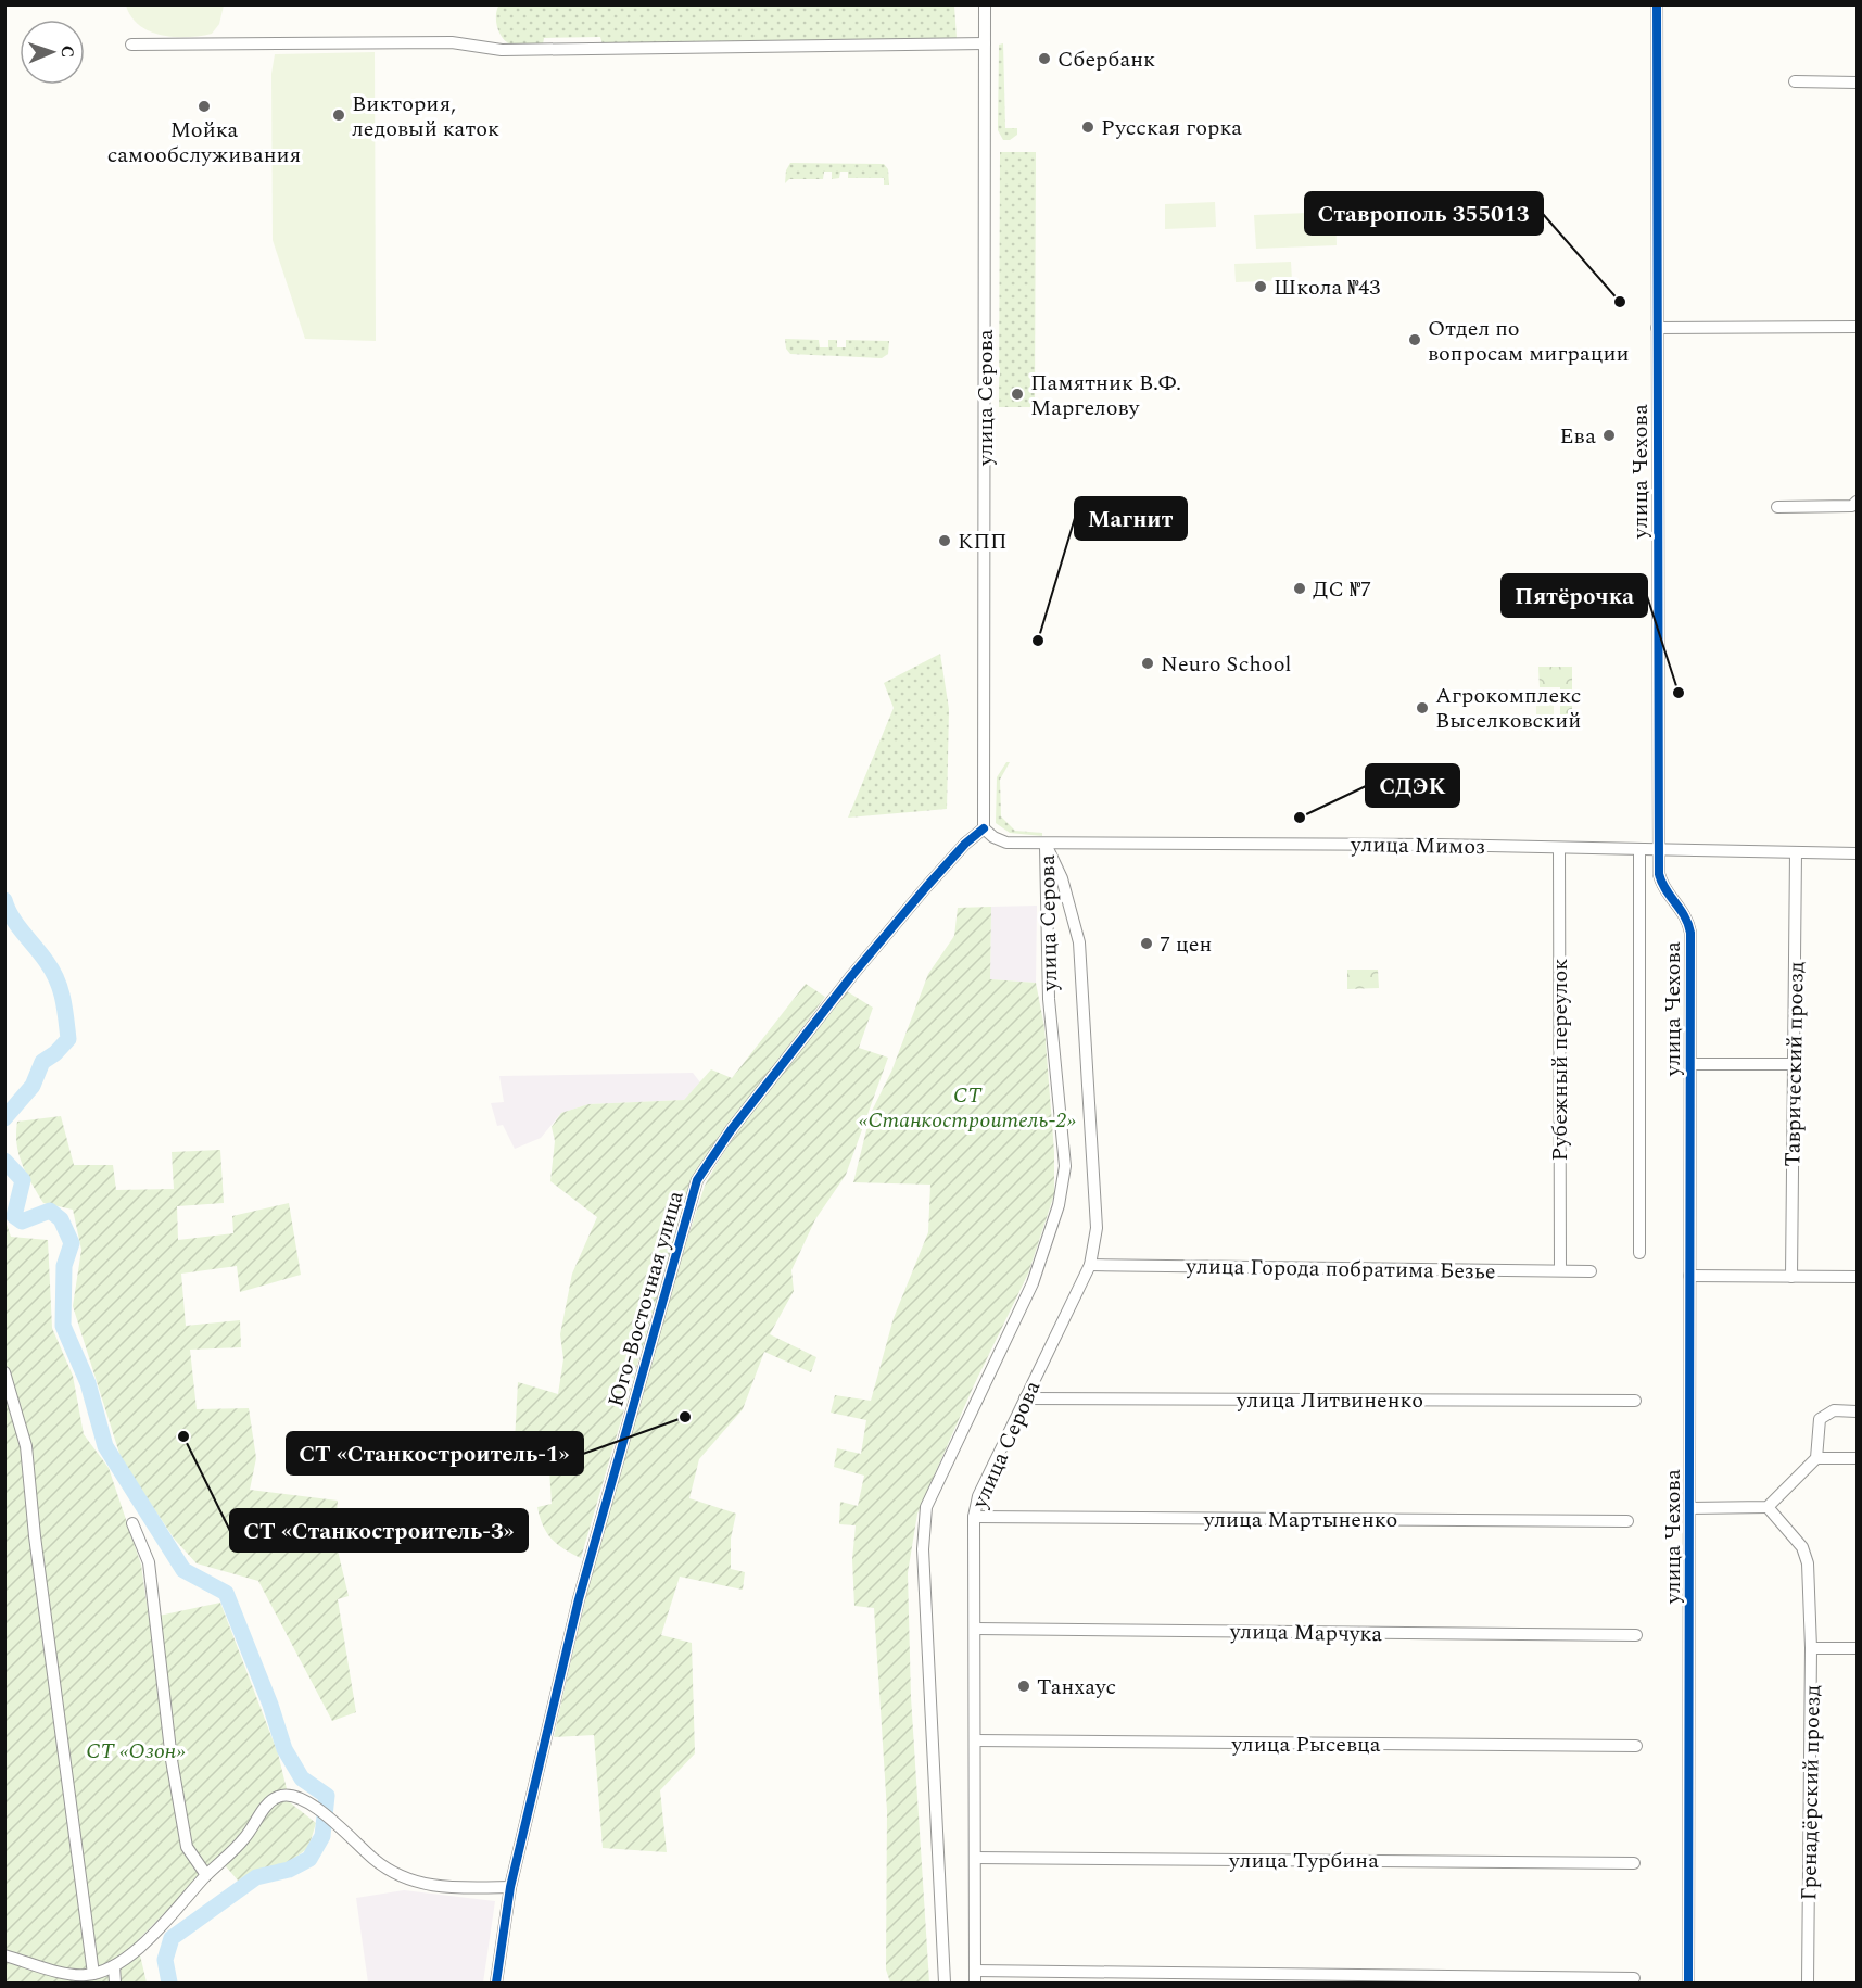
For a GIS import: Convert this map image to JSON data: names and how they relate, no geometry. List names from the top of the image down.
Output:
{
  "streets": {
    "street": [
      "улица Серова",
      "улица Чехова",
      "улица Мимоз",
      "Рубежный переулок",
      "Таврический проезд",
      "улица Города побратима Безье",
      "Юго-Восточная улица",
      "улица Литвиненко",
      "улица Мартыненко",
      "улица Марчука",
      "улица Рысевца",
      "Гренадёрский проезд",
      "улица Турбина"
    ]
  },
  "crossings": [
    ["улица Серова", "улица Мимоз"],
    ["улица Серова", "улица Города побратима Безье"],
    ["улица Серова", "Юго-Восточная улица"],
    ["улица Серова", "улица Литвиненко"],
    ["улица Серова", "улица Мартыненко"],
    ["улица Серова", "улица Марчука"],
    ["улица Серова", "улица Рысевца"],
    ["улица Серова", "улица Турбина"],
    ["улица Чехова", "улица Мимоз"],
    ["улица Мимоз", "Рубежный переулок"],
    ["улица Мимоз", "Таврический проезд"],
    ["улица Мимоз", "Юго-Восточная улица"],
    ["Рубежный переулок", "улица Города побратима Безье"]
  ],
  "parks": ["СТ «Станкостроитель-2»", "СТ «Озон»"],
  "places": [
    "Сбербанк",
    "Мойка самообслуживания",
    "Виктория, ледовый каток",
    "Русская горка",
    "Школа №43",
    "Ставрополь 355013",
    "Отдел по вопросам миграции",
    "Памятник В.Ф. Маргелову",
    "Ева",
    "КПП",
    "ДС №7",
    "Магнит",
    "Neuro School",
    "Пятёрочка",
    "Агрокомплекс Выселковский",
    "СДЭК",
    "7 цен",
    "СТ «Станкостроитель-1»",
    "СТ «Станкостроитель-3»",
    "Танхаус"
  ],
  "north": "right"
}
